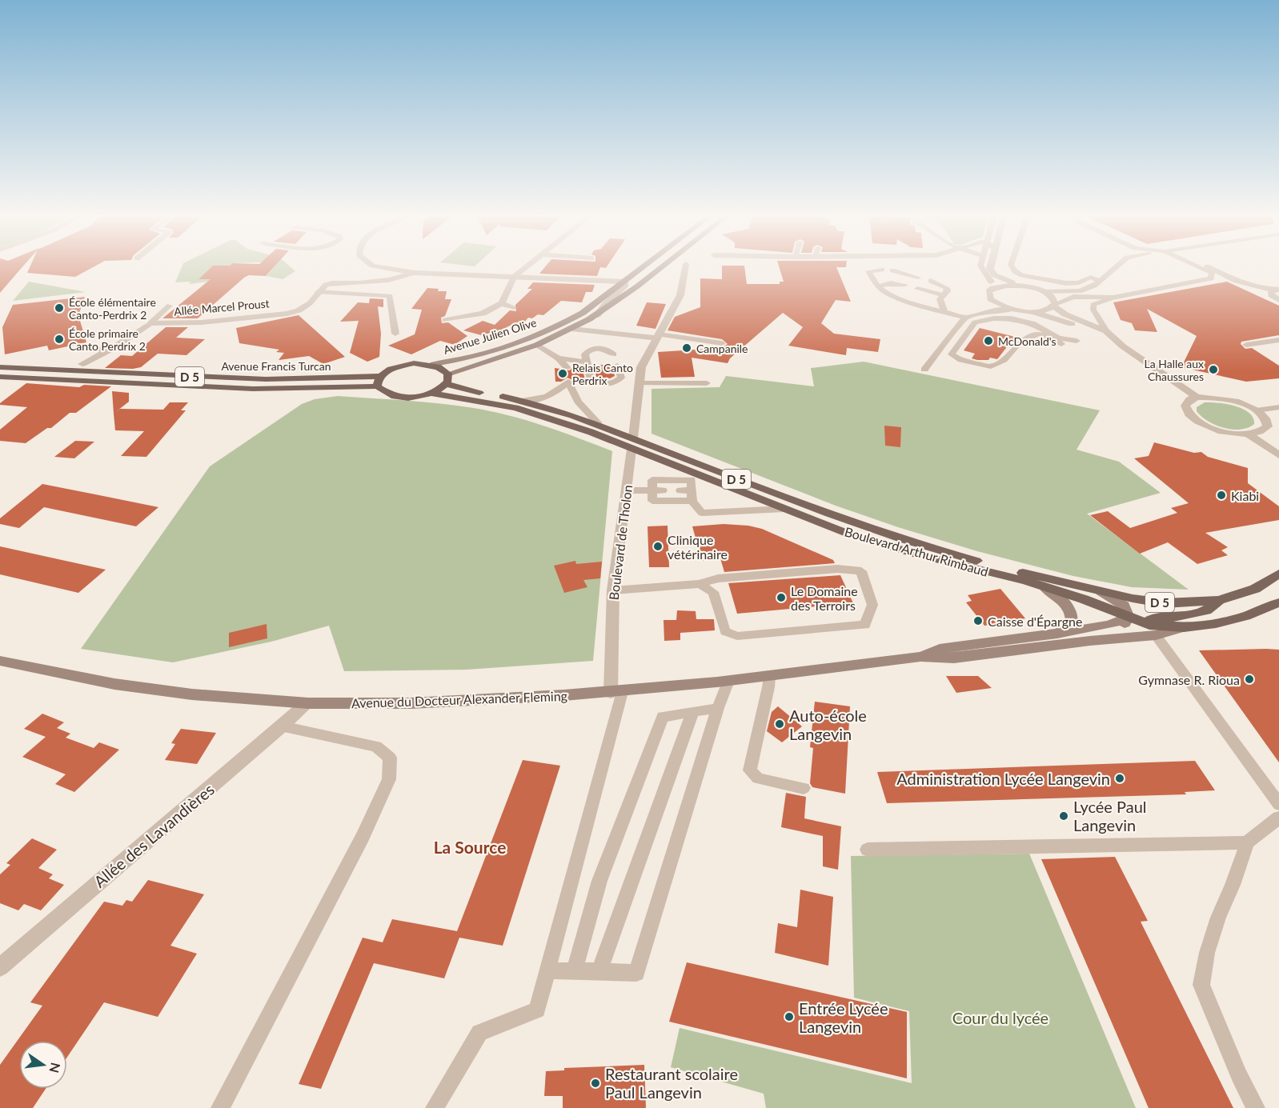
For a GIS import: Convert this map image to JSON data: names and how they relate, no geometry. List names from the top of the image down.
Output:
{
  "streets": {
    "main road": [
      "Avenue Julien Olive",
      "Avenue Francis Turcan",
      "D 5",
      "Boulevard Arthur Rimbaud",
      "Avenue du Docteur Alexander Fleming"
    ],
    "street": ["Allée Marcel Proust", "Boulevard de Tholon", "Allée des Lavandières"]
  },
  "crossings": [
    ["Avenue Julien Olive", "Boulevard Arthur Rimbaud"],
    ["Boulevard de Tholon", "Boulevard Arthur Rimbaud"],
    ["Boulevard de Tholon", "Avenue du Docteur Alexander Fleming"],
    ["Boulevard Arthur Rimbaud", "Avenue du Docteur Alexander Fleming"],
    ["Avenue du Docteur Alexander Fleming", "Allée des Lavandières"]
  ],
  "districts": ["La Source"],
  "parks": ["Cour du lycée"],
  "places": [
    "École élémentaire Canto-Perdrix 2",
    "École primaire Canto Perdrix 2",
    "McDonald's",
    "Campanile",
    "La Halle aux Chaussures",
    "Relais Canto Perdrix",
    "Kiabi",
    "Clinique vétérinaire",
    "Le Domaine des Terroirs",
    "Caisse d'Épargne",
    "Gymnase R. Rioua",
    "Auto-école Langevin",
    "Administration Lycée Langevin",
    "Lycée Paul Langevin",
    "Entrée Lycée Langevin",
    "Restaurant scolaire Paul Langevin"
  ],
  "north": "right"
}
